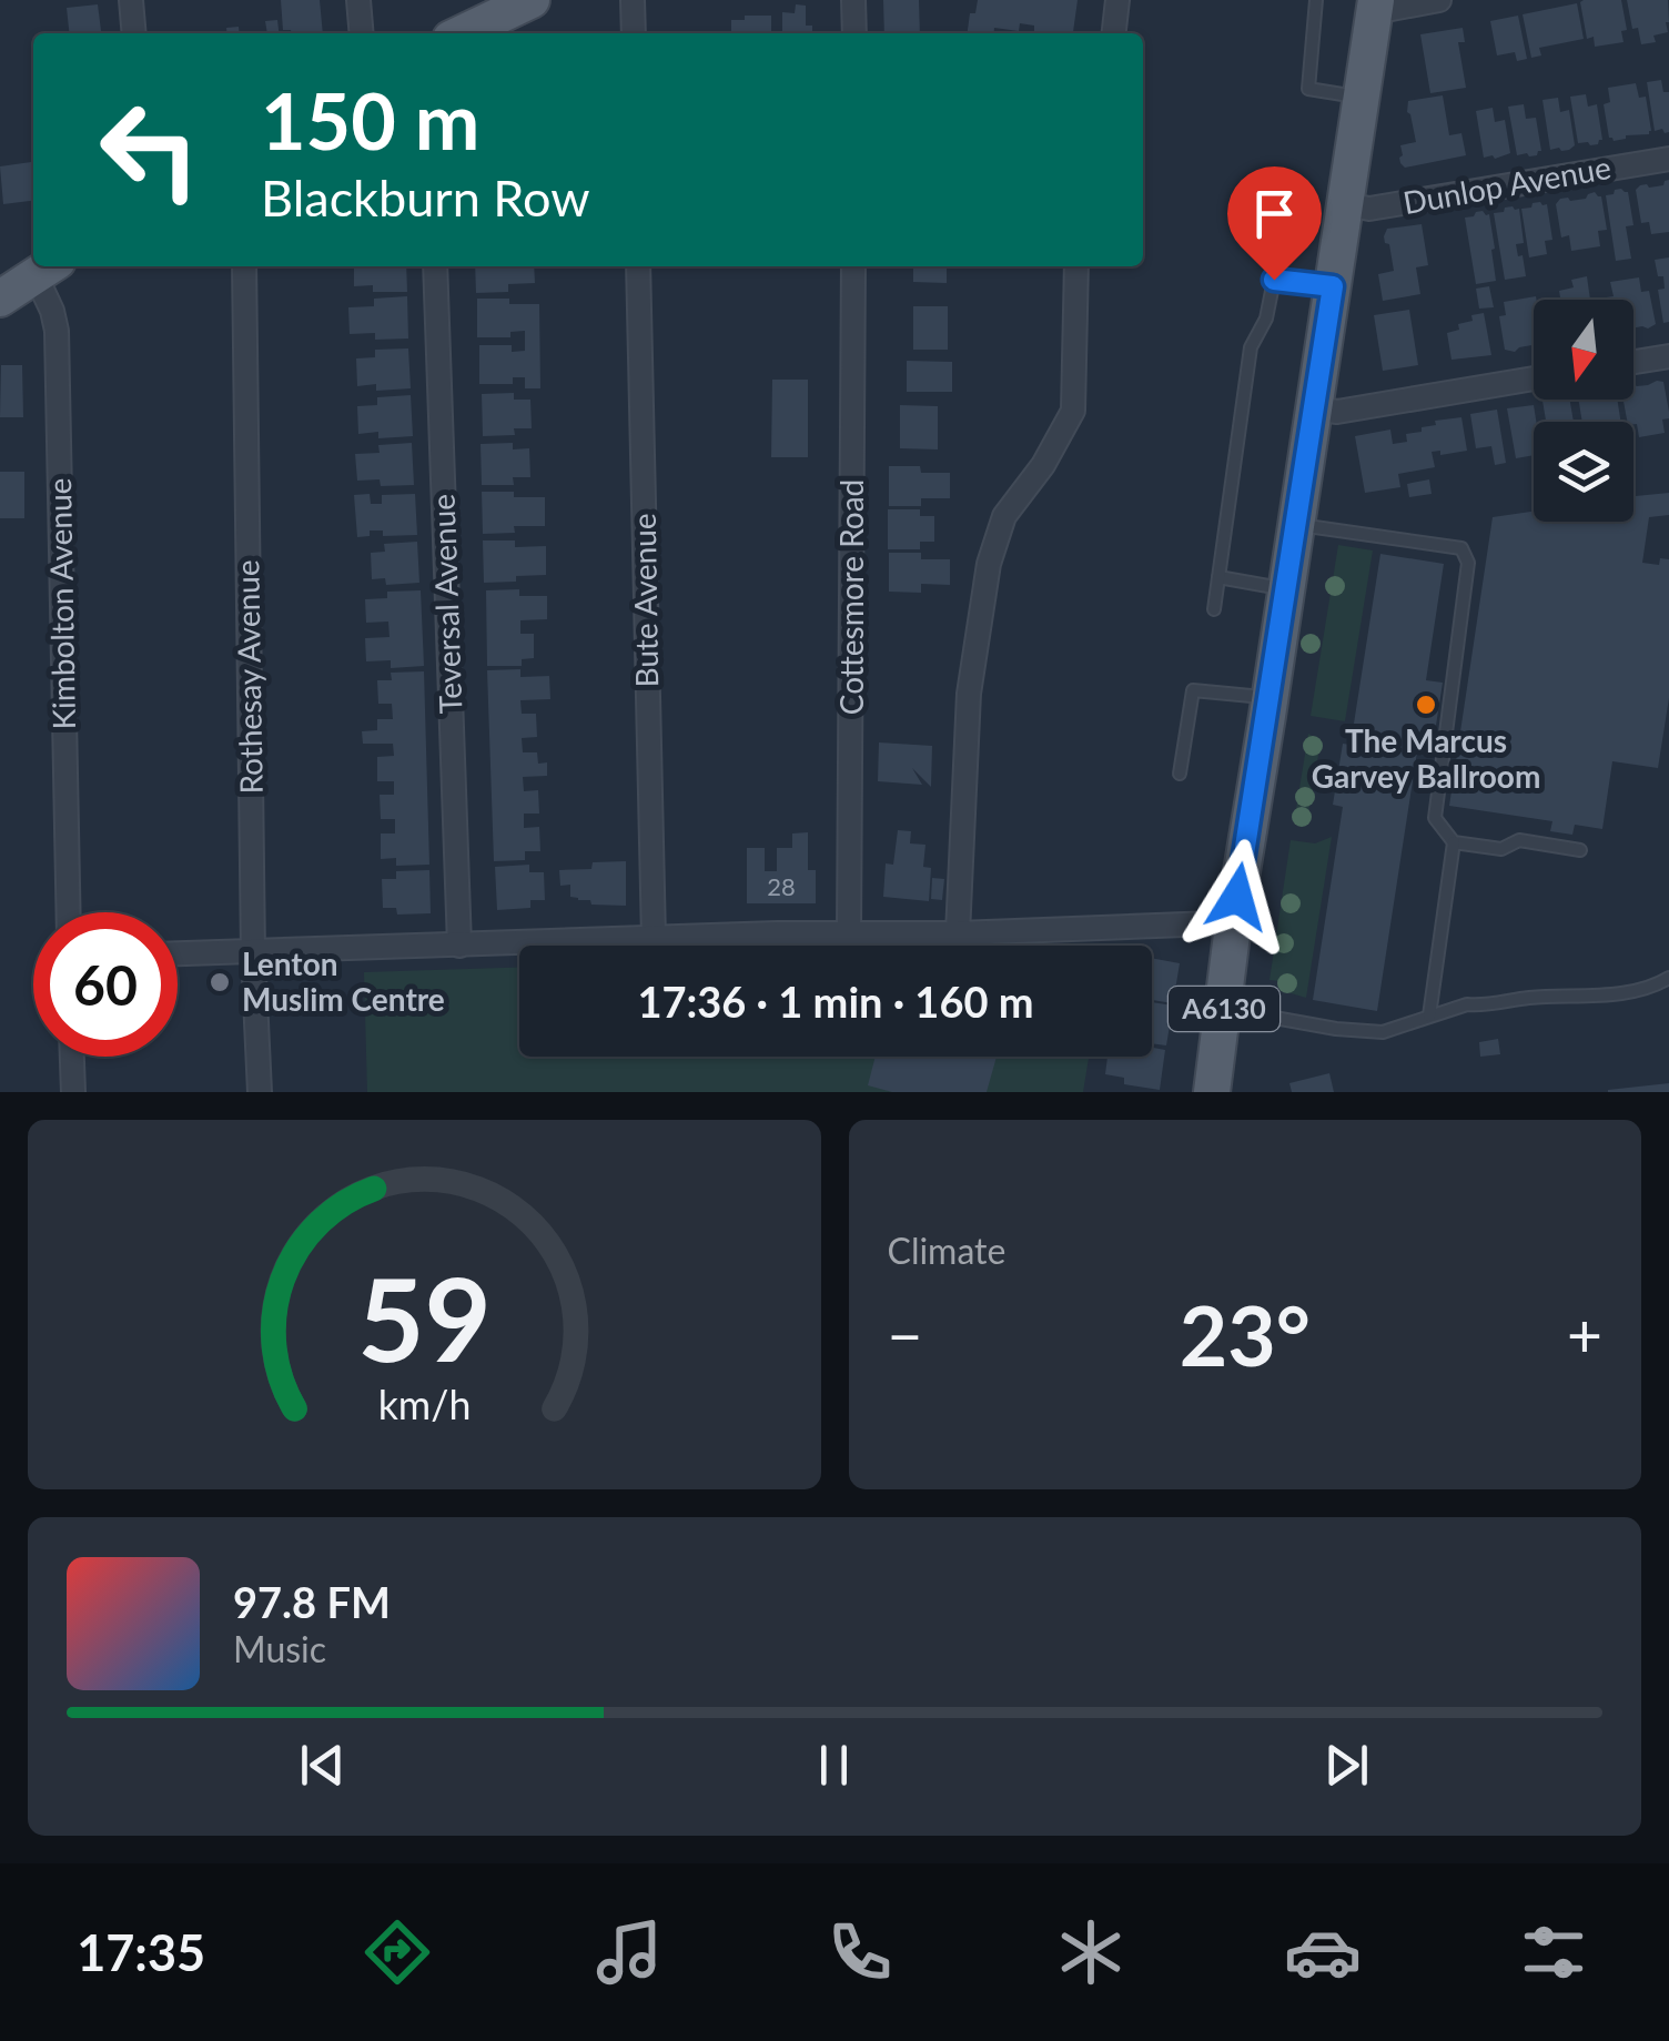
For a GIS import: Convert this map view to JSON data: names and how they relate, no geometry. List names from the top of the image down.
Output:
{
  "streets": {
    "main road": ["A6130"],
    "street": [
      "Dunlop Avenue",
      "Cottesmore Road",
      "Bute Avenue",
      "Kimbolton Avenue",
      "Teversal Avenue",
      "Rothesay Avenue"
    ]
  },
  "crossings": [
    ["Dunlop Avenue", "A6130"]
  ],
  "places": ["The Marcus Garvey Ballroom", "Lenton Muslim Centre"],
  "house_numbers": ["28"],
  "north": "bottom",
  "page": {
    "turn": ["150 m", "Blackburn Row"],
    "limit": "60",
    "trip": "17:36 · 1 min · 160 m",
    "tile": "Climate",
    "heat": ["−", "23°", "+"],
    "song": ["97.8 FM", "Music"],
    "tabs": "17:35",
    "gauge": ["59", "km/h"]
  }
}
